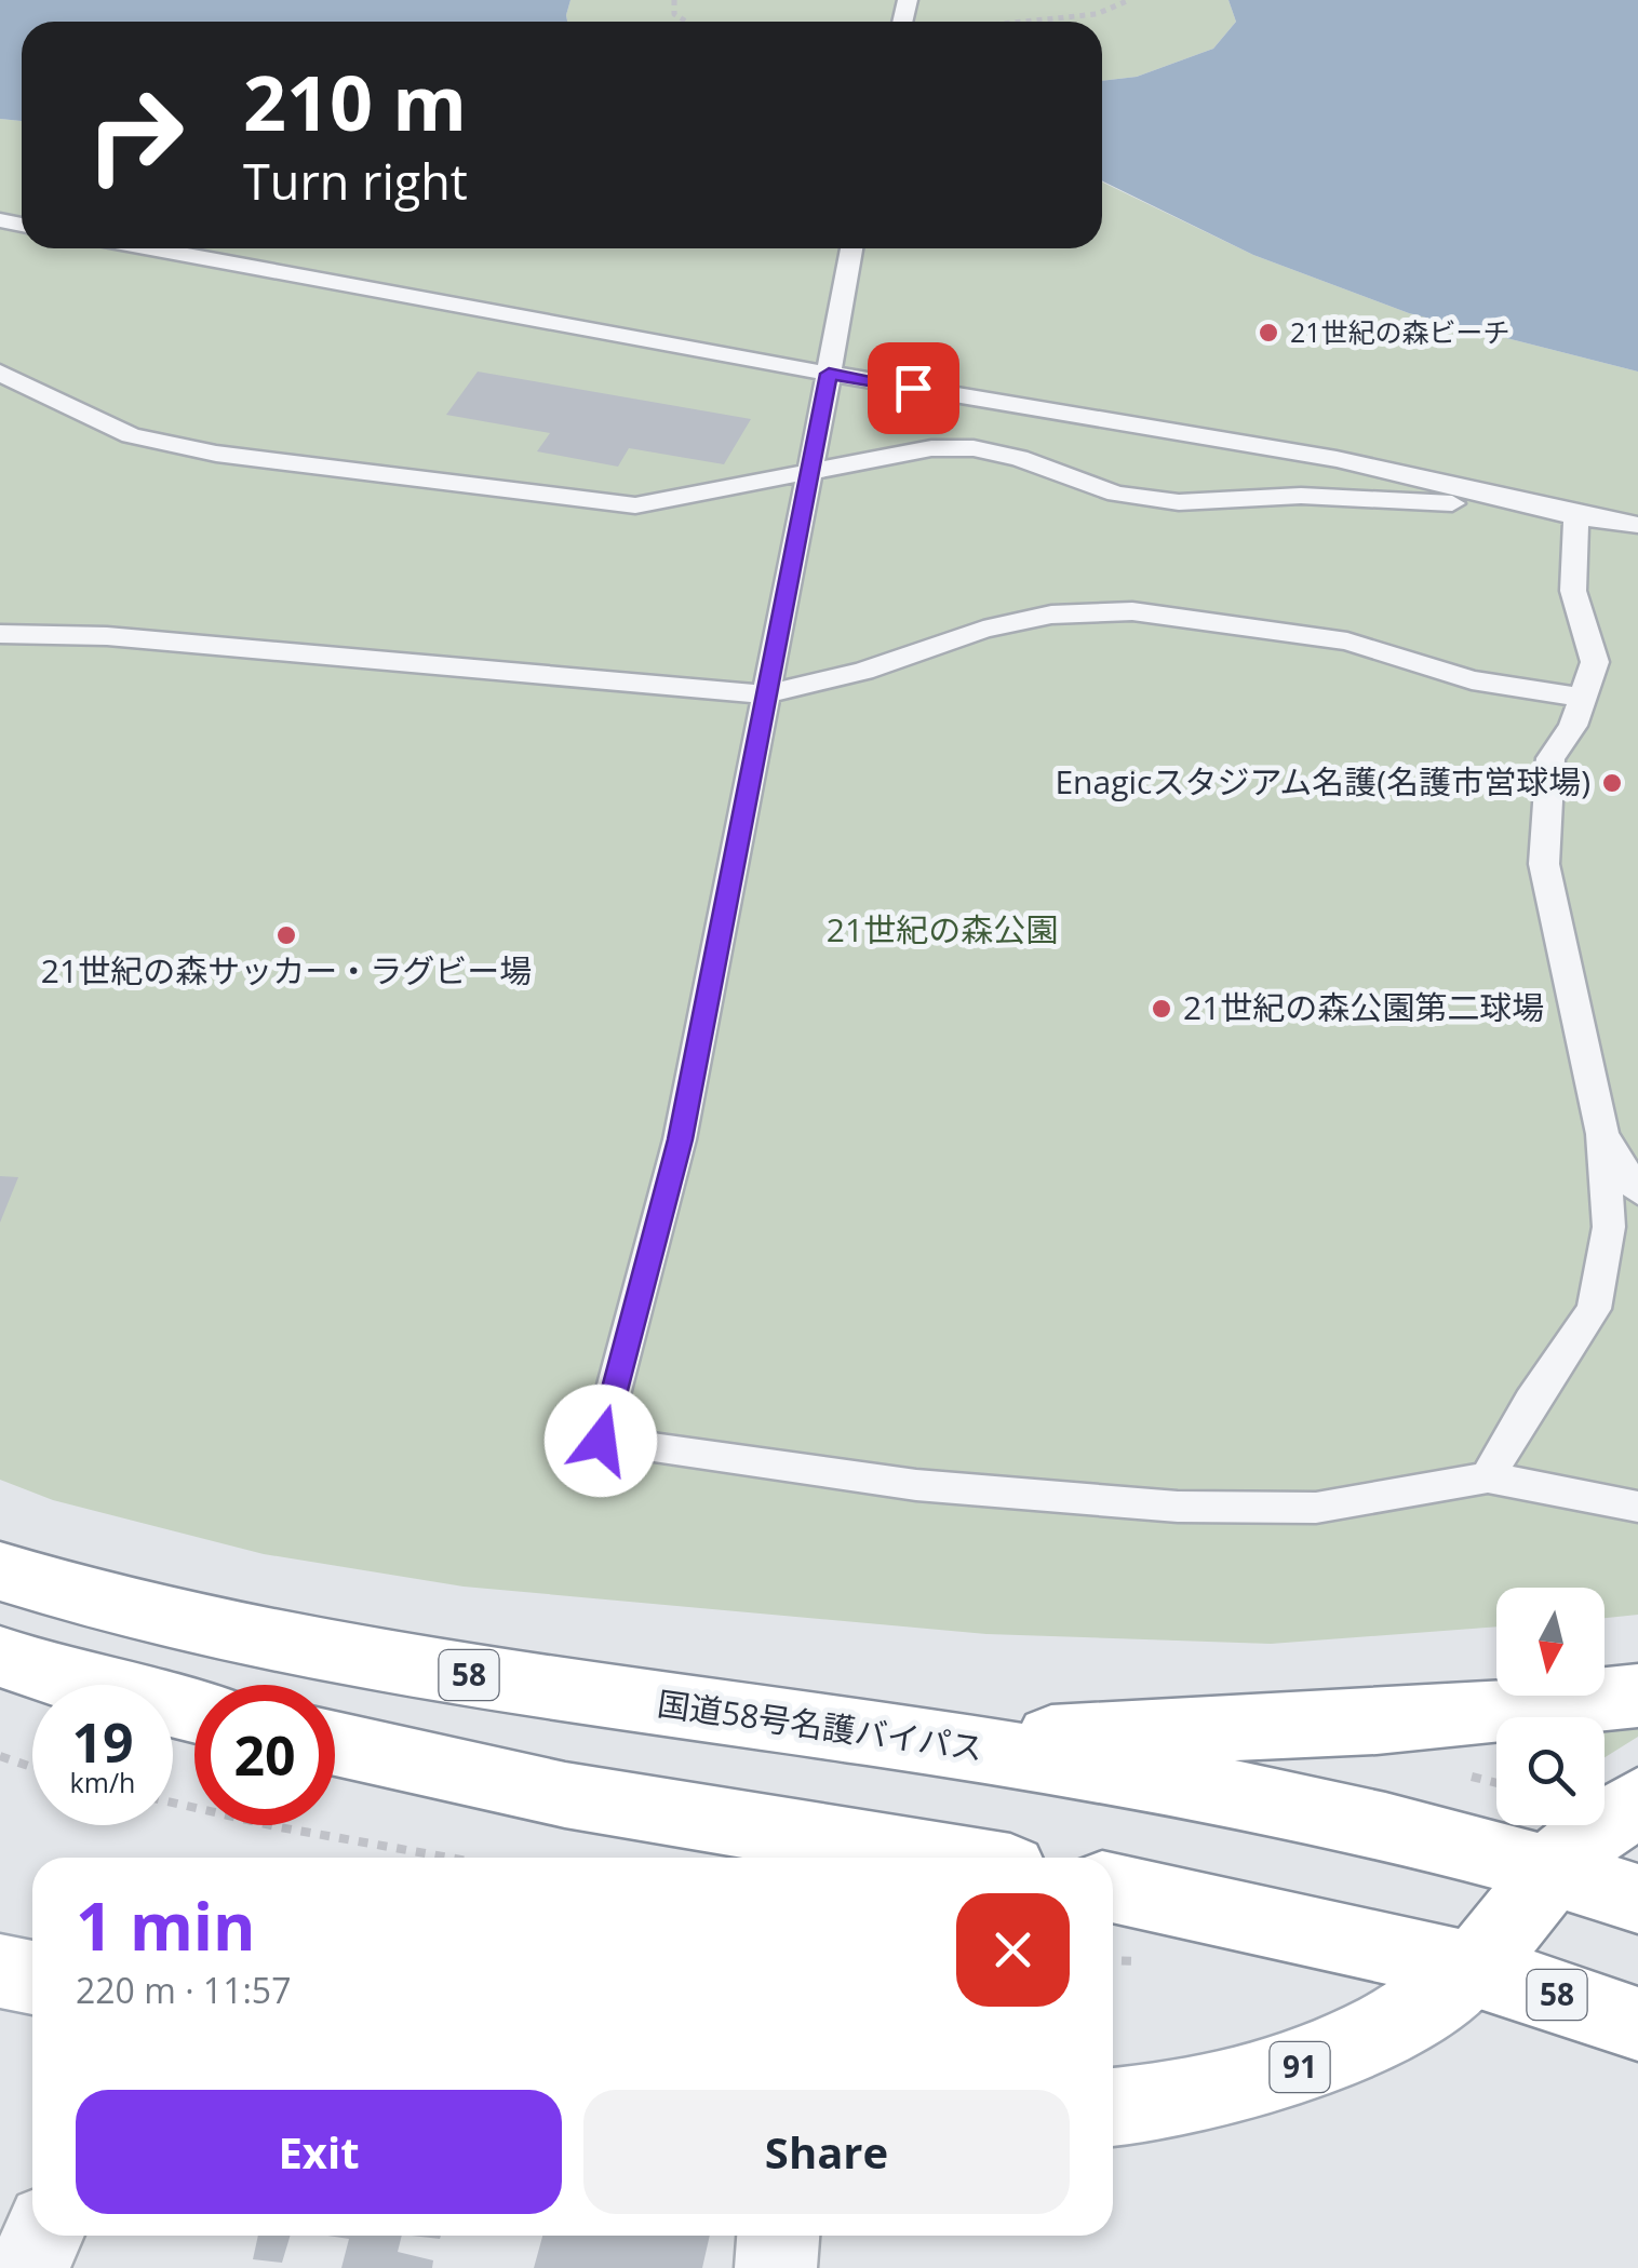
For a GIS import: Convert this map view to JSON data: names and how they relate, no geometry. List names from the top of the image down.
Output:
{
  "streets": {
    "main road": ["58", "国道58号名護バイパス", "91"]
  },
  "crossings": [
    ["58", "91"]
  ],
  "parks": ["21世紀の森公園"],
  "places": [
    "21世紀の森ビーチ",
    "Enagicスタジアム名護(名護市営球場)",
    "21世紀の森サッカー・ラグビー場",
    "21世紀の森公園第二球場"
  ],
  "north": "bottom",
  "page": {
    "turn": ["210 m", "Turn right"],
    "speed": "19 km/h",
    "limit": "20",
    "heading": ["1 min", "220 m · 11:57"],
    "buttons": ["Exit", "Share"]
  }
}
